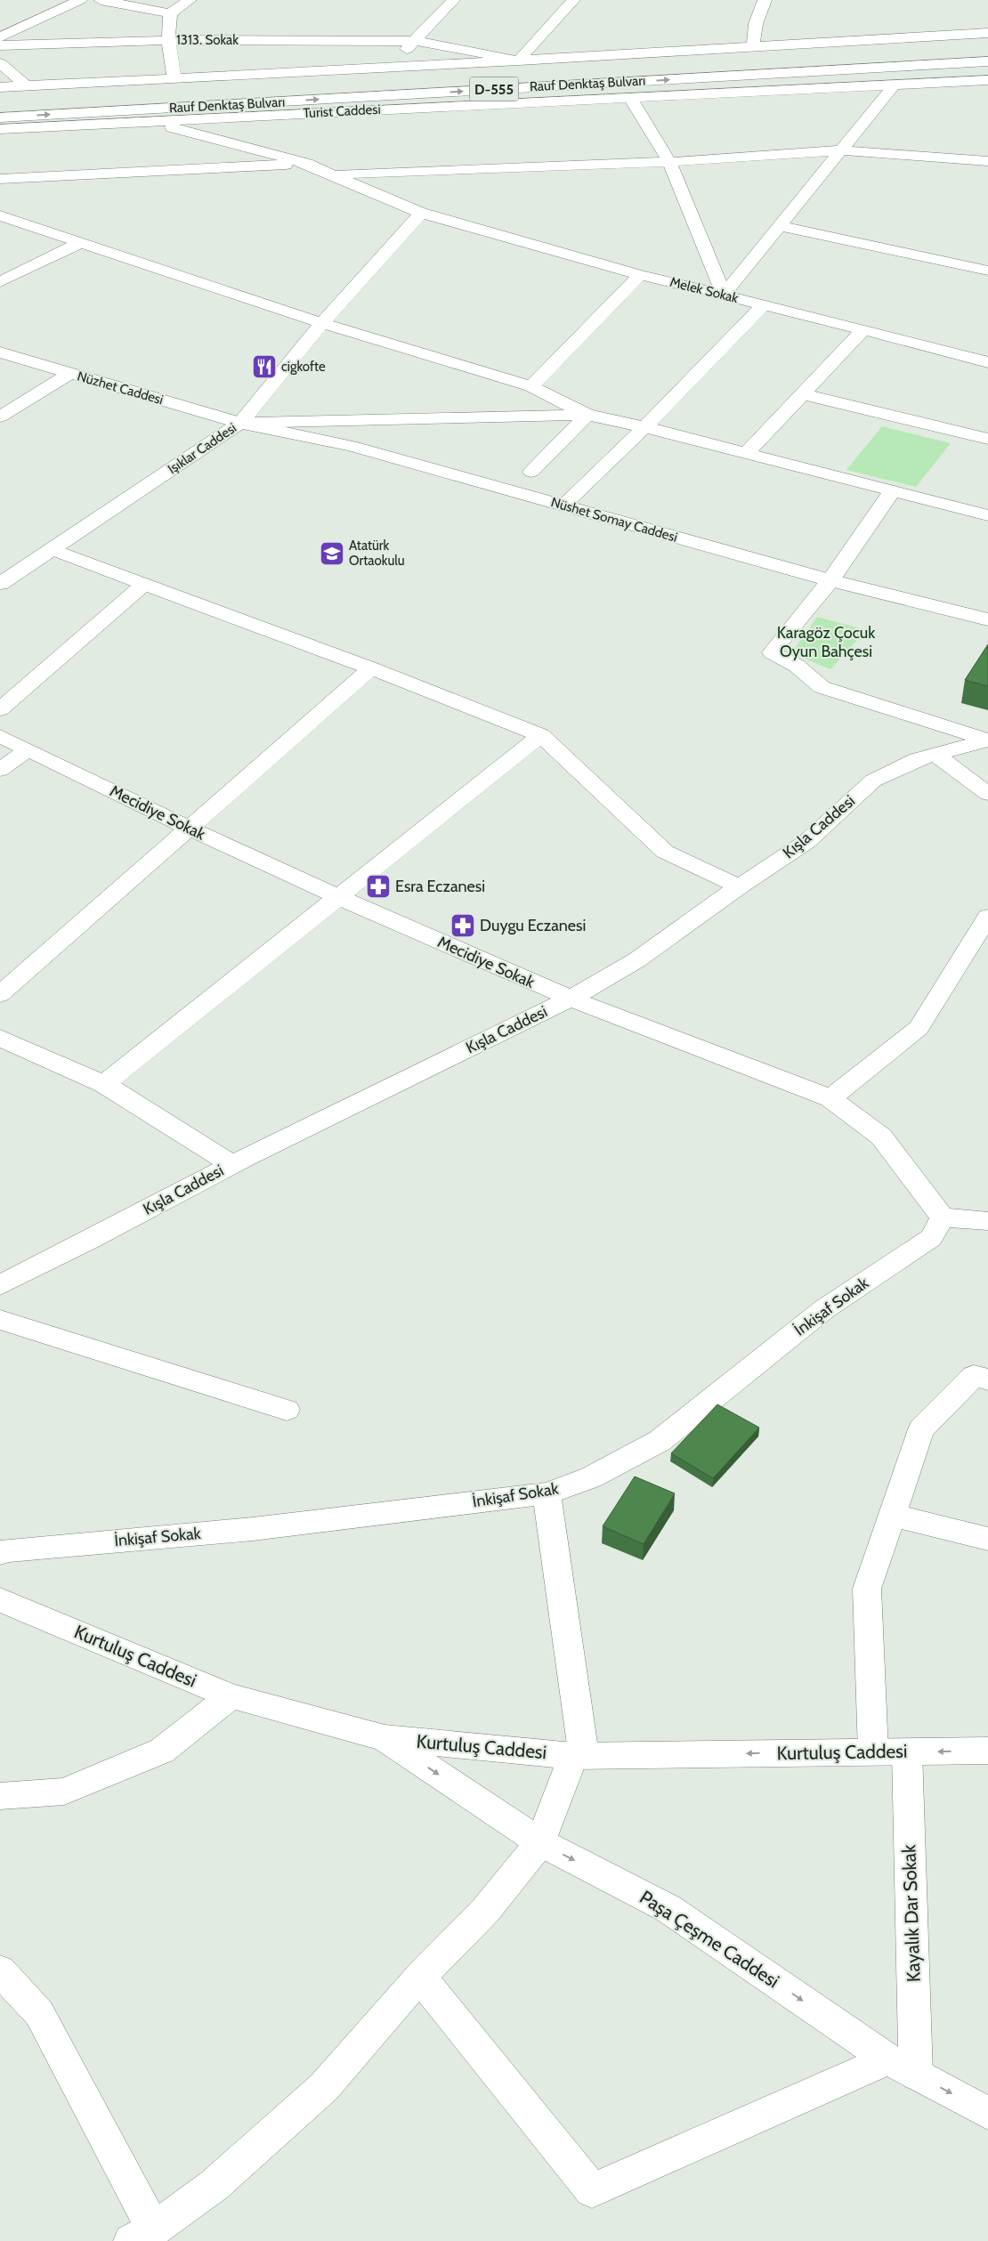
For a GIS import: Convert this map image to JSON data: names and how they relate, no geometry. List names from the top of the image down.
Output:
{
  "streets": {
    "main road": [
      "1313. Sokak",
      "Rauf Denktaş Bulvarı",
      "D-555",
      "Turist Caddesi",
      "Melek Sokak",
      "Nüzhet Caddesi",
      "Işıklar Caddesi",
      "Nüshet Somay Caddesi",
      "Mecidiye Sokak",
      "Kışla Caddesi",
      "İnkişaf Sokak",
      "Kurtuluş Caddesi",
      "Kayalık Dar Sokak",
      "Paşa Çeşme Caddesi"
    ]
  },
  "crossings": [
    ["1313. Sokak", "Rauf Denktaş Bulvarı"],
    ["Turist Caddesi", "Melek Sokak"],
    ["Melek Sokak", "Işıklar Caddesi"],
    ["Nüzhet Caddesi", "Işıklar Caddesi"],
    ["Nüzhet Caddesi", "Nüshet Somay Caddesi"],
    ["Işıklar Caddesi", "Nüshet Somay Caddesi"],
    ["Mecidiye Sokak", "Kışla Caddesi"],
    ["Mecidiye Sokak", "İnkişaf Sokak"],
    ["Kurtuluş Caddesi", "Kayalık Dar Sokak"],
    ["Kurtuluş Caddesi", "Paşa Çeşme Caddesi"],
    ["Kayalık Dar Sokak", "Paşa Çeşme Caddesi"]
  ],
  "one_way": ["Kurtuluş Caddesi", "Paşa Çeşme Caddesi"],
  "parks": ["Karagöz Çocuk Oyun Bahçesi"],
  "places": {
    "restaurant": ["cigkofte"],
    "school or university": ["Atatürk Ortaokulu"],
    "pharmacy": ["Esra Eczanesi", "Duygu Eczanesi"]
  }
}
